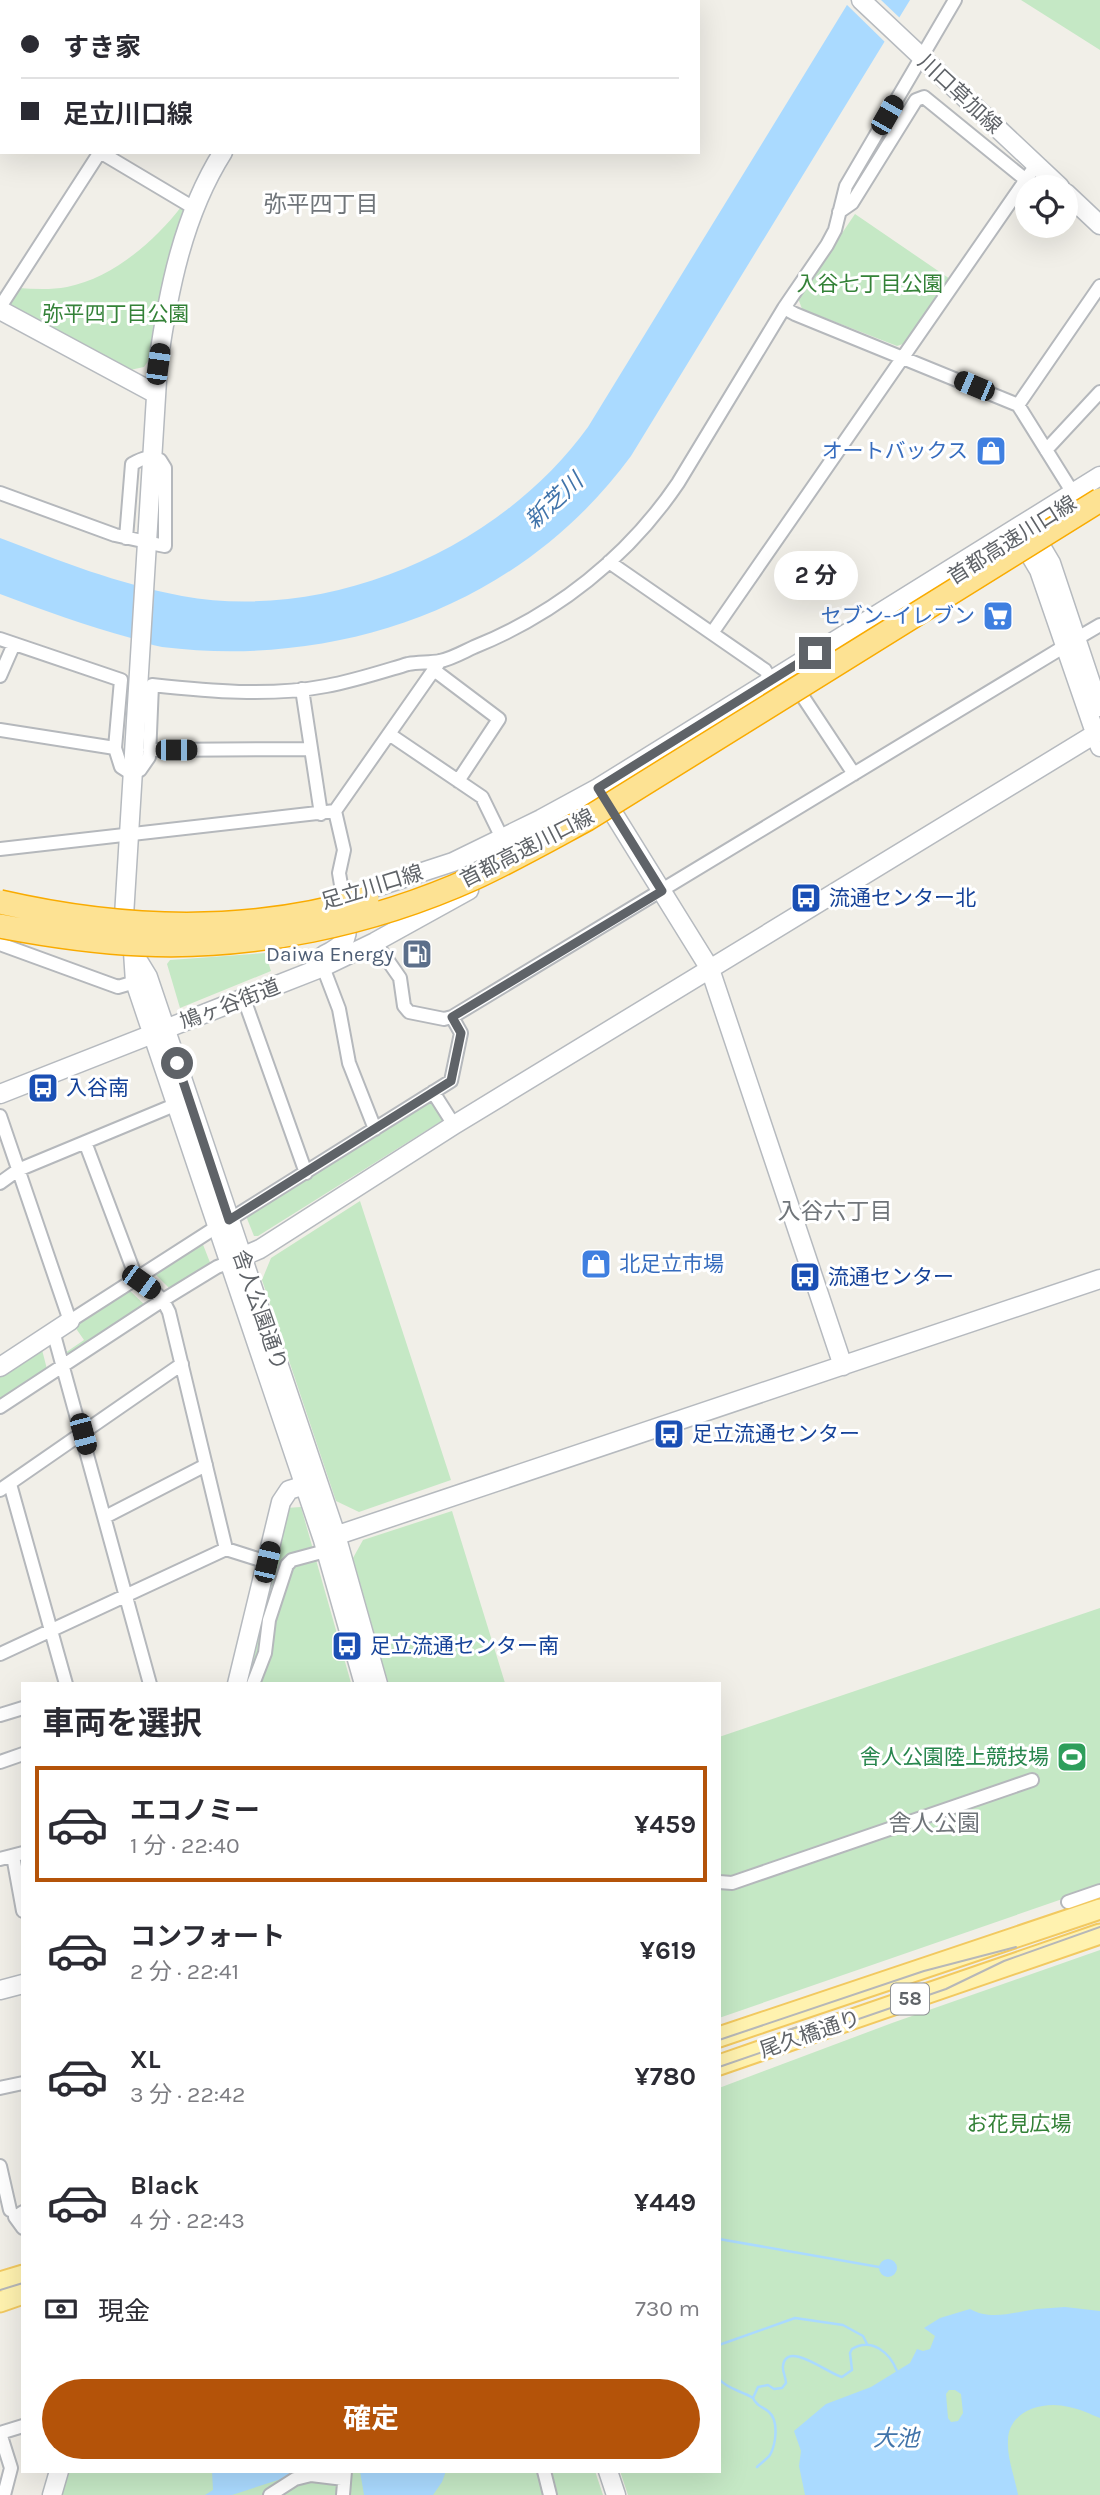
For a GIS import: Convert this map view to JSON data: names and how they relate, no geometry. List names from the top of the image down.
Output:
{
  "streets": {
    "highway": ["首都高速川口線"],
    "main road": ["58", "尾久橋通り"],
    "street": [
      "川口草加線",
      "足立川口線",
      "鳩ヶ谷街道",
      "舎人公園通り"
    ]
  },
  "crossings": [
    ["足立川口線", "鳩ヶ谷街道"],
    ["足立川口線", "舎人公園通り"],
    ["鳩ヶ谷街道", "舎人公園通り"]
  ],
  "districts": ["弥平四丁目", "入谷六丁目", "舎人公園"],
  "water": ["新芝川", "大池"],
  "parks": ["入谷七丁目公園", "弥平四丁目公園", "お花見広場"],
  "places": {
    "shop": ["オートバックス", "北足立市場"],
    "supermarket": ["セブン-イレブン"],
    "bus stop": [
      "流通センター北",
      "入谷南",
      "流通センター",
      "足立流通センター",
      "足立流通センター南"
    ],
    "fuel station": ["Daiwa Energy"],
    "sports": ["舎人公園陸上競技場"]
  },
  "page": {
    "banner": ["すき家", "足立川口線"],
    "bubble": "2 分",
    "heading": "車両を選択",
    "list": [
      {
        "name": "エコノミー",
        "note": "1 分 · 22:40",
        "value": "¥459"
      },
      {
        "name": "コンフォート",
        "note": "2 分 · 22:41",
        "value": "¥619"
      },
      {
        "name": "XL",
        "note": "3 分 · 22:42",
        "value": "¥780"
      },
      {
        "name": "Black",
        "note": "4 分 · 22:43",
        "value": "¥449"
      }
    ],
    "pay": ["現金", "730 m"],
    "buttons": "確定"
  }
}
